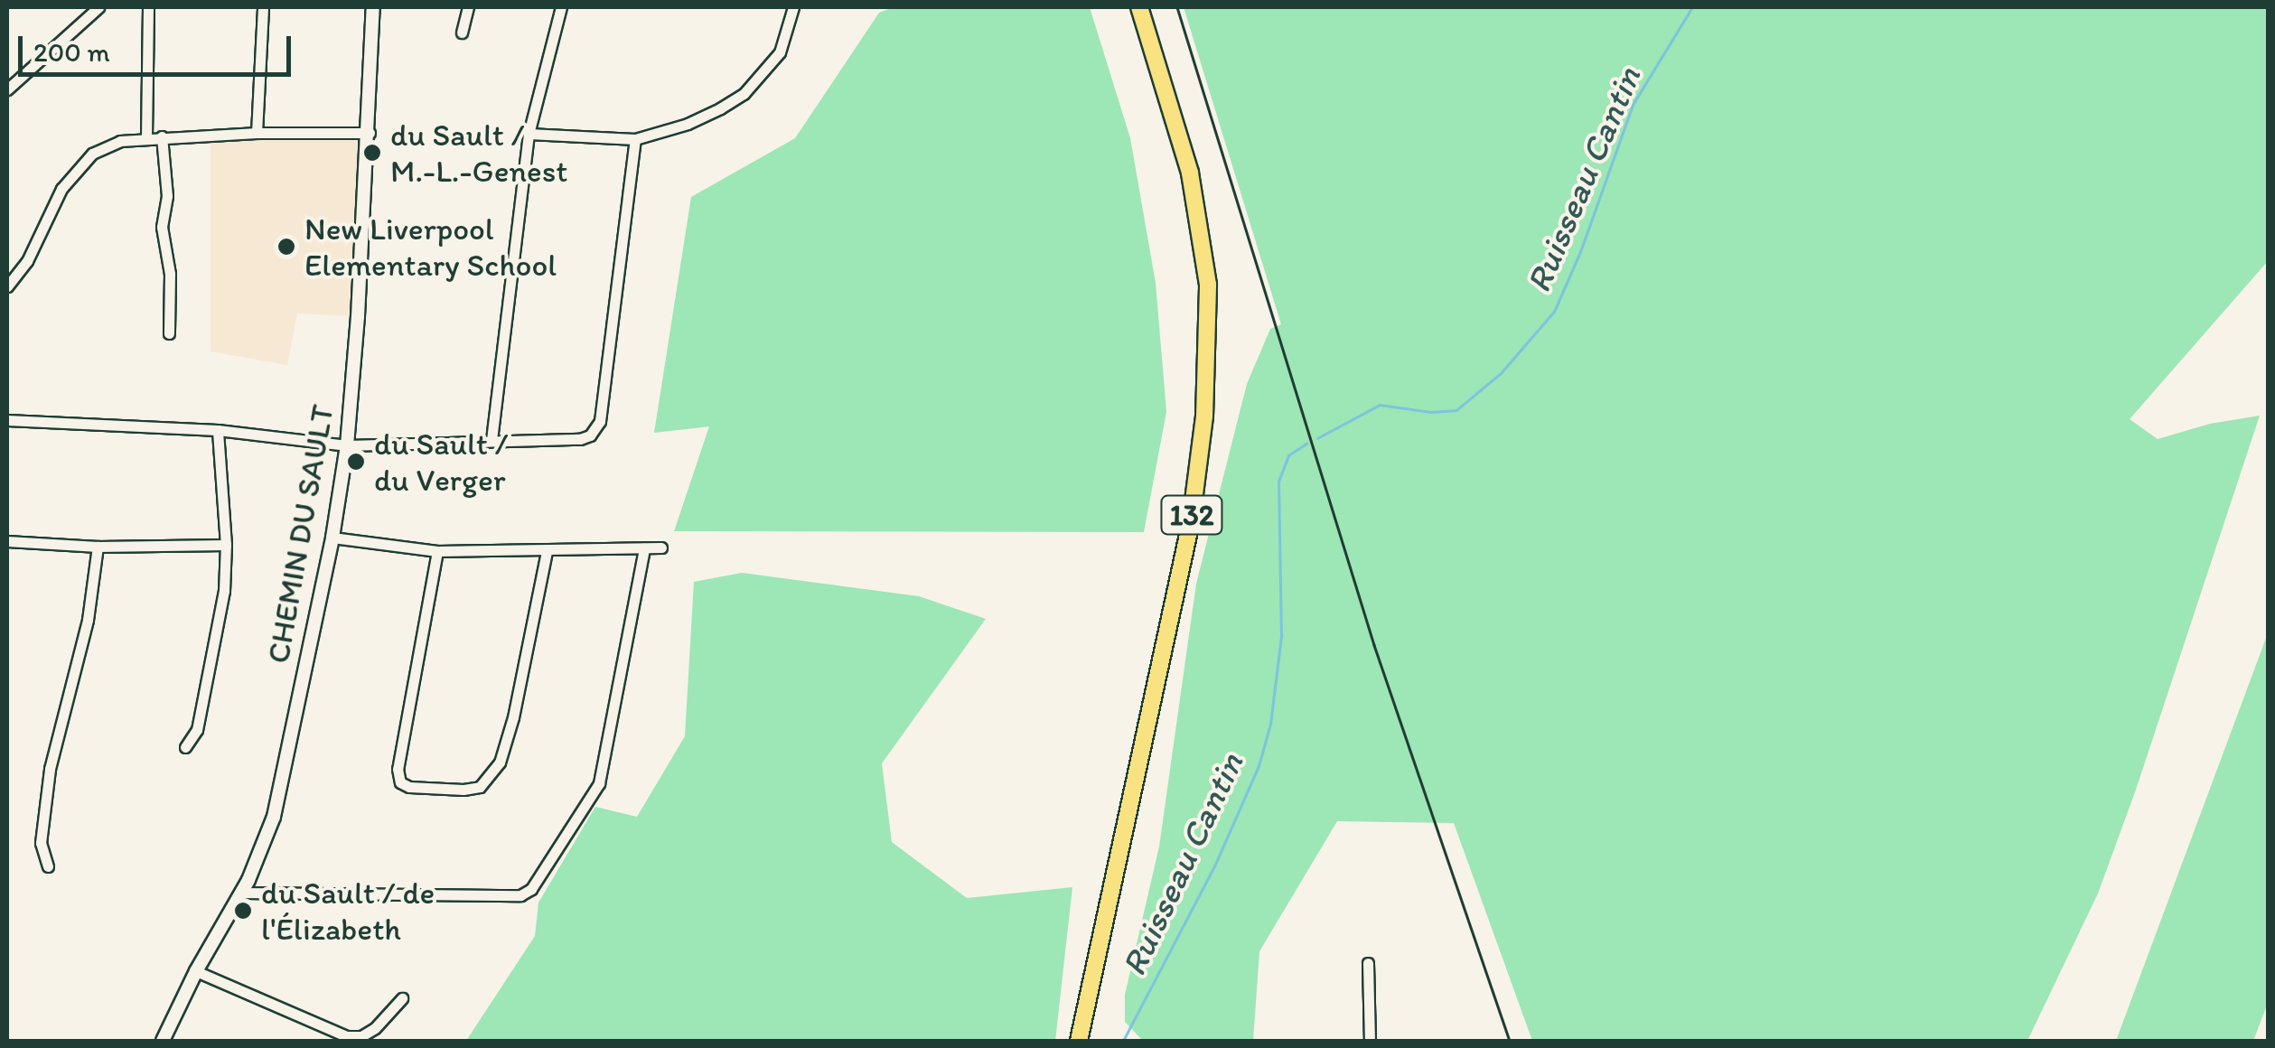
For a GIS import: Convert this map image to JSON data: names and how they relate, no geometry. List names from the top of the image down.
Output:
{
  "streets": {
    "main road": ["132"],
    "street": ["CHEMIN DU SAULT"]
  },
  "water": ["Ruisseau Cantin"],
  "places": [
    "du Sault / M.-L.-Genest",
    "New Liverpool Elementary School",
    "du Sault / du Verger",
    "du Sault / de l'Élizabeth"
  ],
  "scale_bar": "200 m"
}
